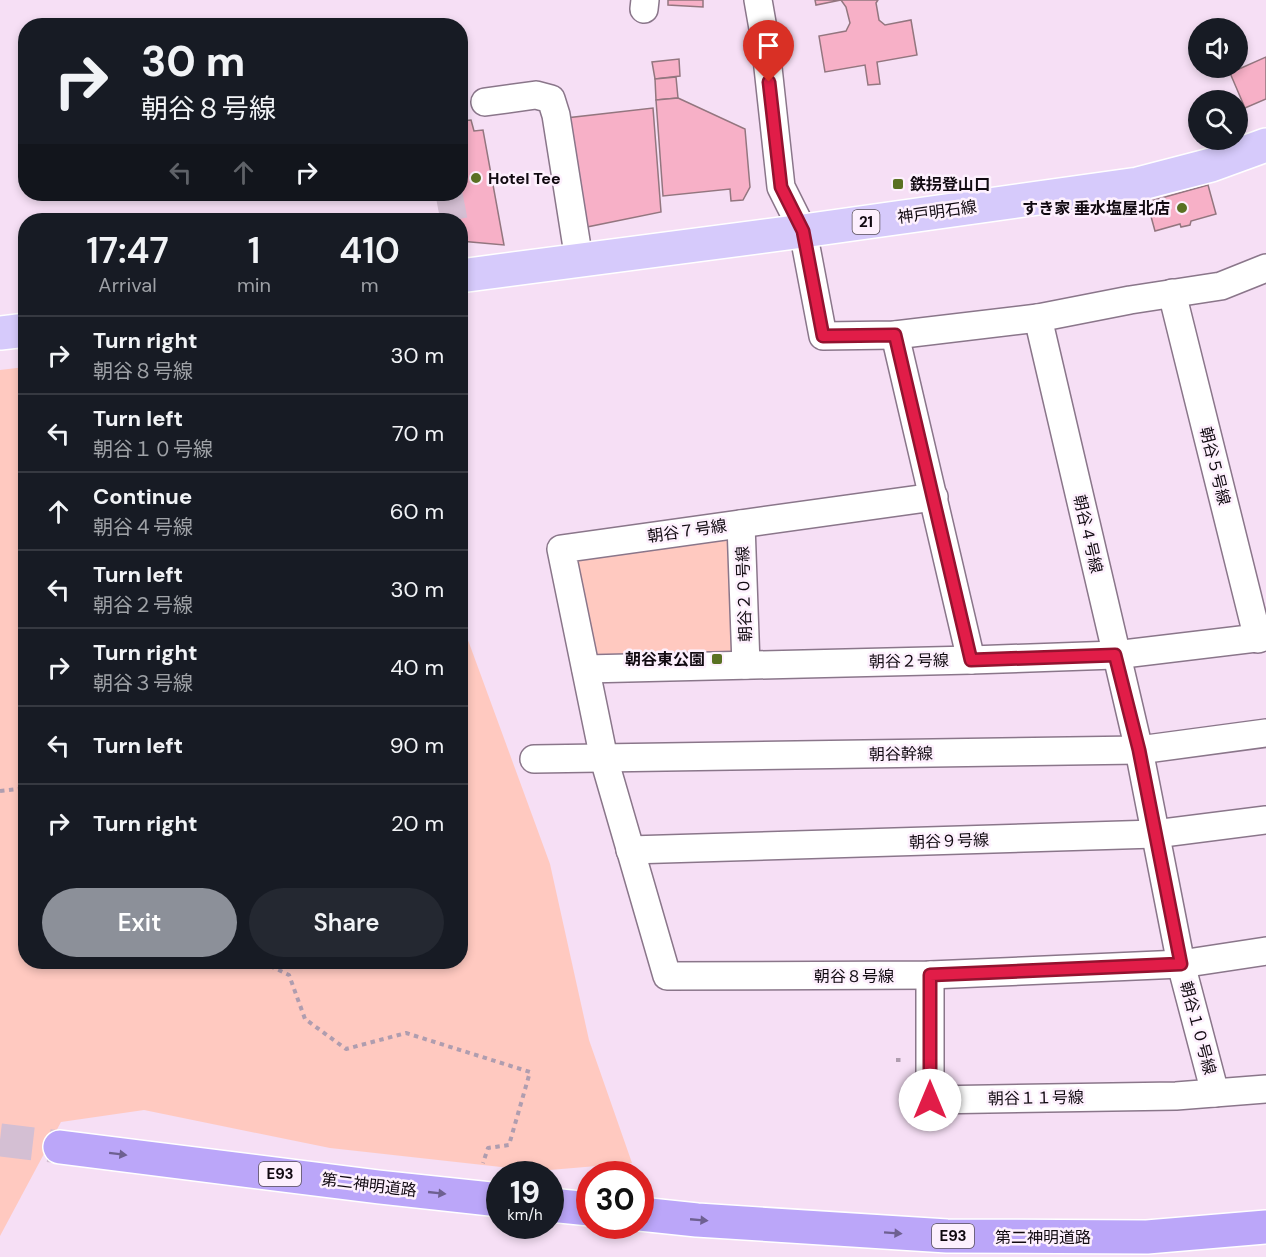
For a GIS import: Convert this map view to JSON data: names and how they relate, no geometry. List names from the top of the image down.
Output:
{
  "streets": {
    "highway": ["E93", "第二神明道路"],
    "main road": ["神戸明石線", "21"],
    "street": [
      "朝谷５号線",
      "朝谷７号線",
      "朝谷４号線",
      "朝谷２０号線",
      "朝谷２号線",
      "朝谷幹線",
      "朝谷９号線",
      "朝谷８号線",
      "朝谷１０号線",
      "朝谷１１号線"
    ]
  },
  "crossings": [
    ["朝谷５号線", "朝谷２号線"],
    ["朝谷７号線", "朝谷２０号線"],
    ["朝谷７号線", "朝谷２号線"],
    ["朝谷７号線", "朝谷８号線"],
    ["朝谷４号線", "朝谷２号線"],
    ["朝谷４号線", "朝谷幹線"],
    ["朝谷４号線", "朝谷１０号線"],
    ["朝谷２０号線", "朝谷２号線"],
    ["朝谷２号線", "朝谷８号線"],
    ["朝谷幹線", "朝谷８号線"],
    ["朝谷幹線", "朝谷１０号線"],
    ["朝谷９号線", "朝谷８号線"],
    ["朝谷９号線", "朝谷１０号線"],
    ["朝谷８号線", "朝谷１０号線"],
    ["朝谷８号線", "朝谷１１号線"],
    ["朝谷１０号線", "朝谷１１号線"]
  ],
  "one_way": ["第二神明道路"],
  "places": {
    "other": ["Hotel Tee", "すき家 垂水塩屋北店"],
    "transit": ["鉄拐登山口", "朝谷東公園"]
  },
  "page": {
    "turn": ["30 m", "朝谷８号線"],
    "eta": [
      "17:47",
      "Arrival",
      "1",
      "min",
      "410",
      "m"
    ],
    "list": [
      {
        "name": "Turn right",
        "note": "朝谷８号線",
        "value": "30 m"
      },
      {
        "name": "Turn left",
        "note": "朝谷１０号線",
        "value": "70 m"
      },
      {
        "name": "Continue",
        "note": "朝谷４号線",
        "value": "60 m"
      },
      {
        "name": "Turn left",
        "note": "朝谷２号線",
        "value": "30 m"
      },
      {
        "name": "Turn right",
        "note": "朝谷３号線",
        "value": "40 m"
      },
      {
        "name": "Turn left",
        "value": "90 m"
      },
      {
        "name": "Turn right",
        "value": "20 m"
      }
    ],
    "buttons": ["Exit", "Share"],
    "speed": "19 km/h",
    "limit": "30"
  }
}
